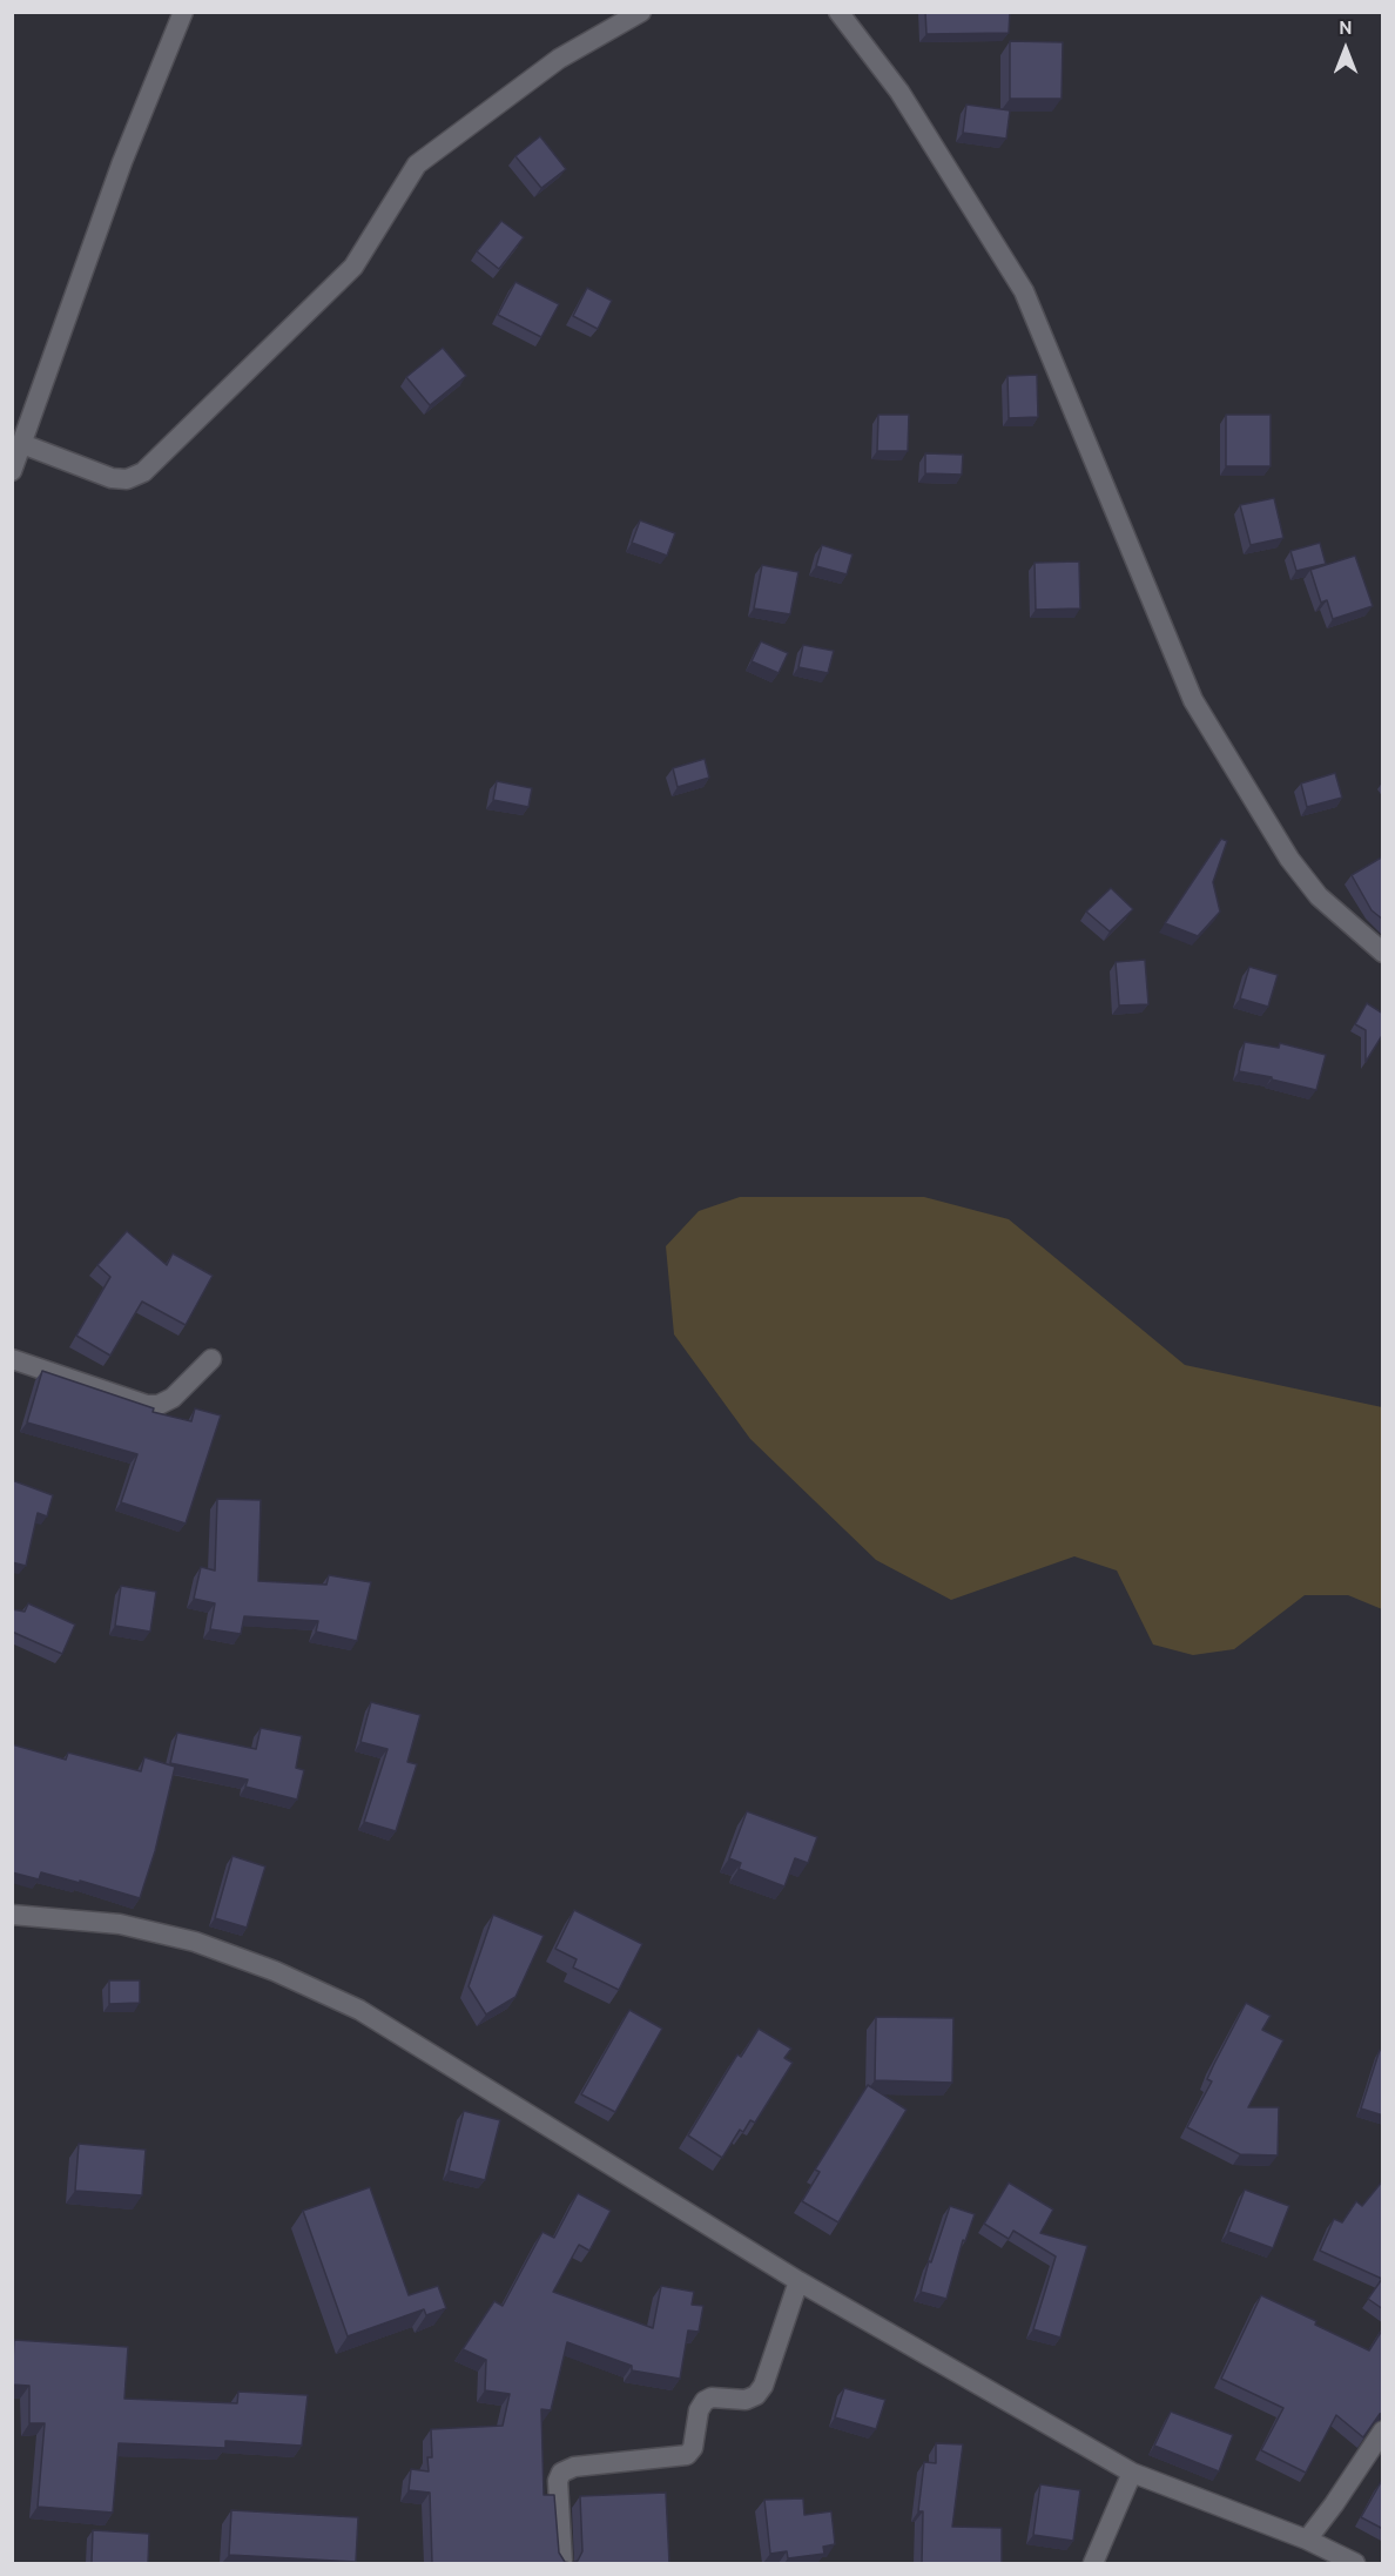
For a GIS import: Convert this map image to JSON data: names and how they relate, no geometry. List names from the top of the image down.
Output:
{
  "north": "top"
}
